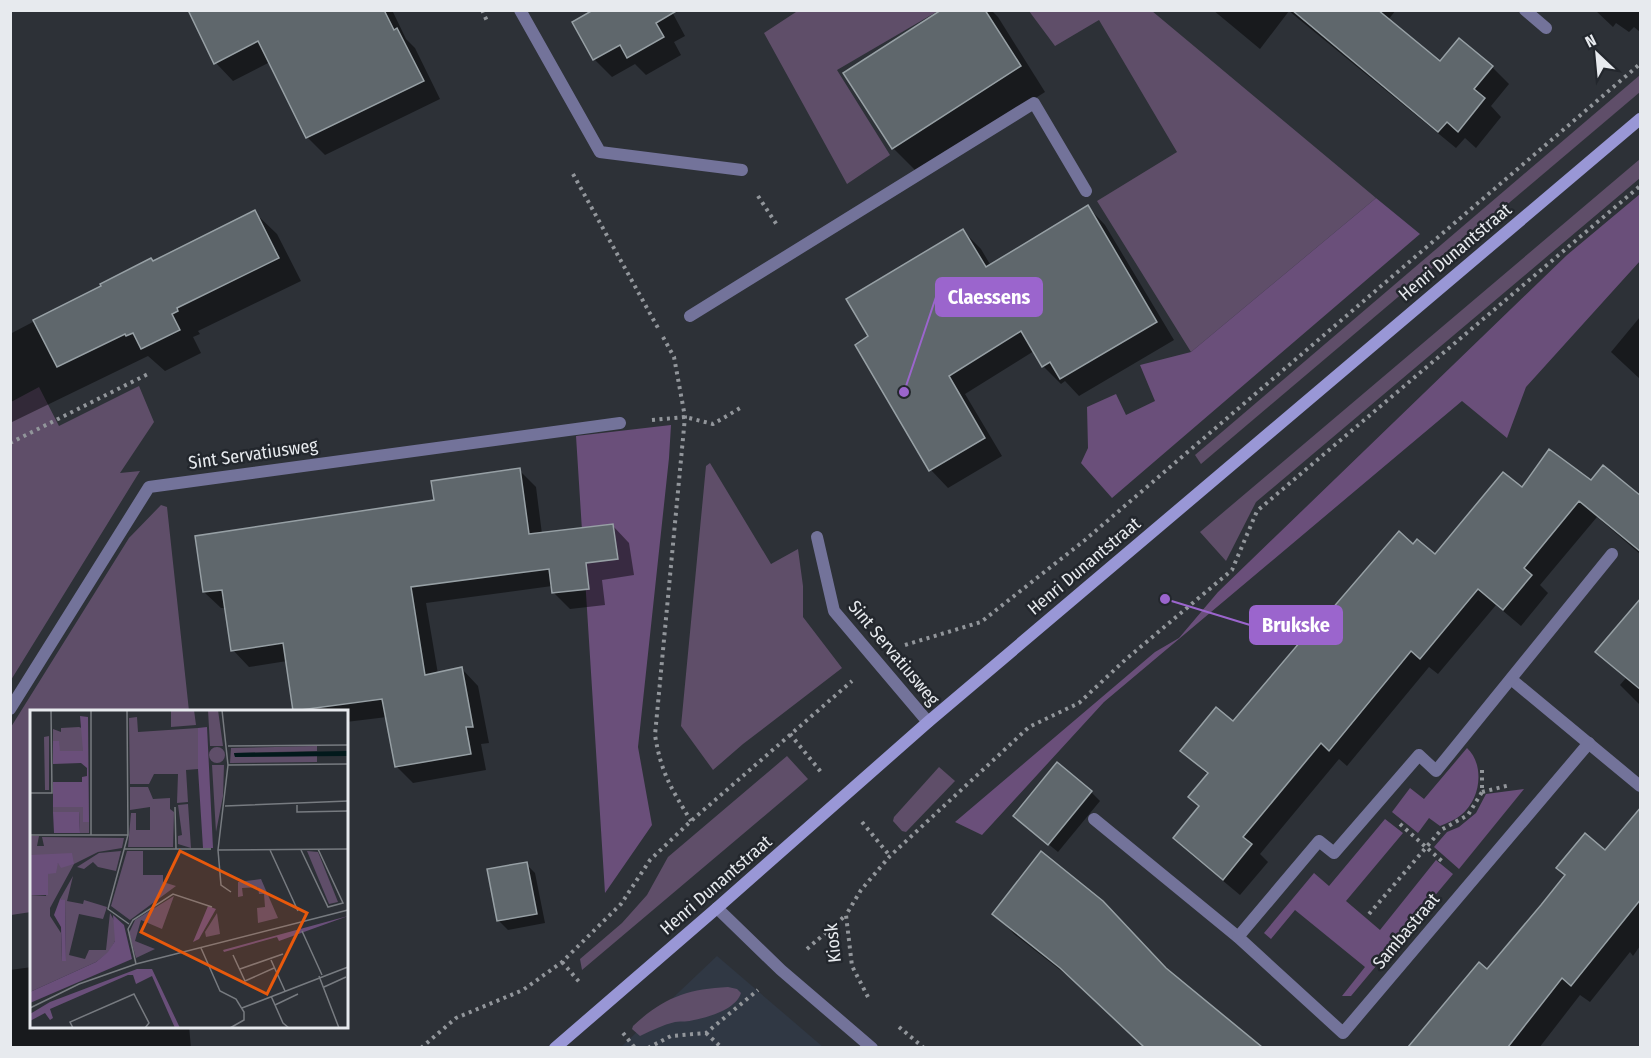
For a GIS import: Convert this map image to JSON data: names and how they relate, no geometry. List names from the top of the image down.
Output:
{
  "streets": {
    "street": ["Henri Dunantstraat", "Sint Servatiusweg", "Sambastraat"],
    "path": ["Kiosk"]
  },
  "crossings": [
    ["Henri Dunantstraat", "Sint Servatiusweg"]
  ],
  "places": ["Claessens", "Brukske"],
  "north": "top left"
}
